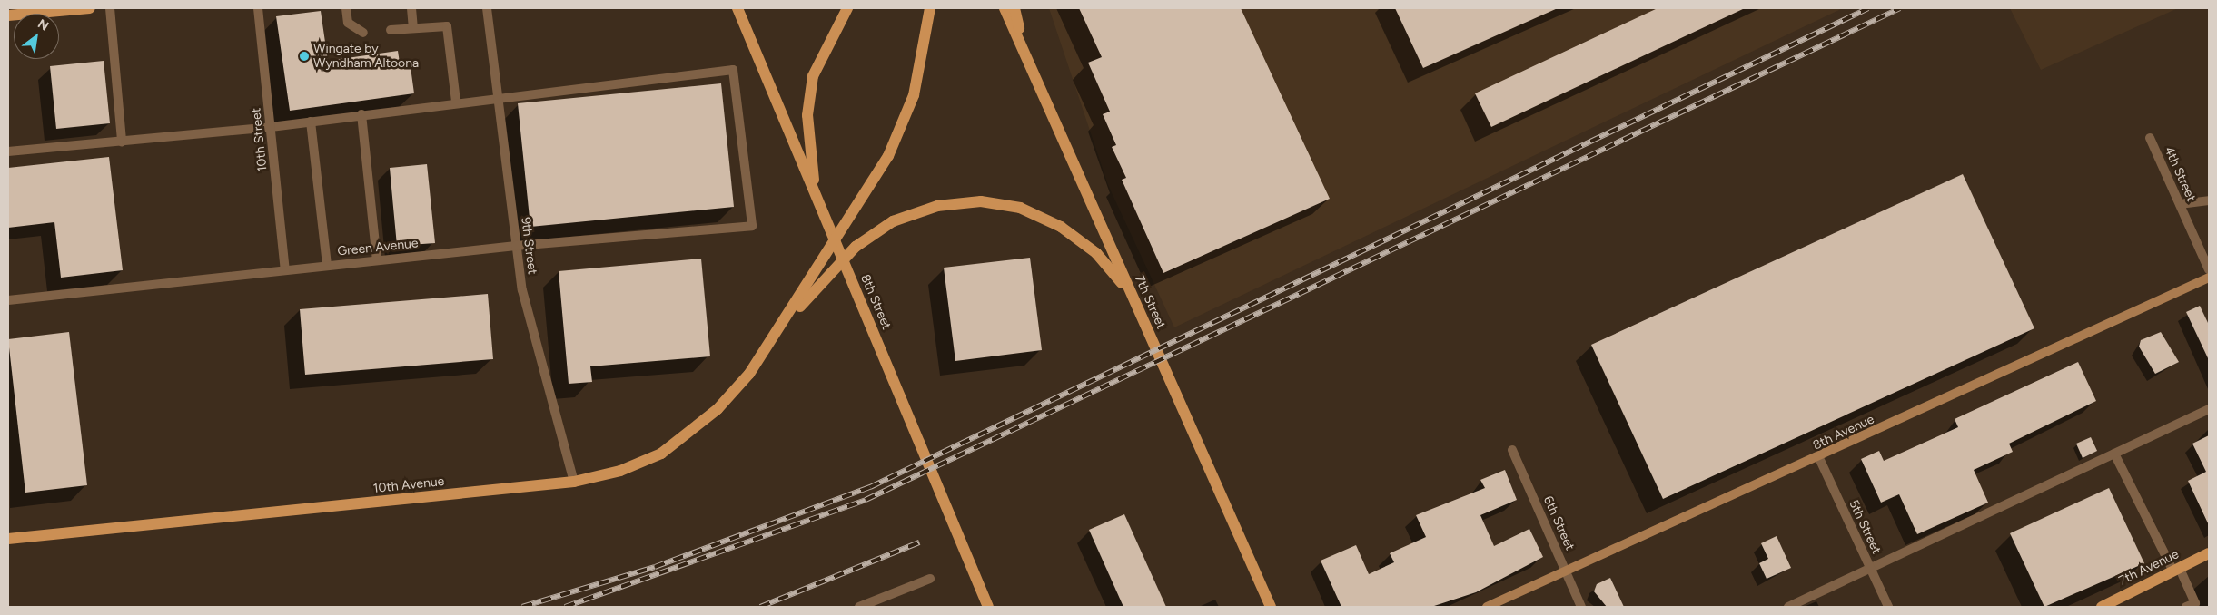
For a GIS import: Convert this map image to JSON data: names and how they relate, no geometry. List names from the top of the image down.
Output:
{
  "streets": {
    "main road": [
      "8th Street",
      "7th Street",
      "10th Avenue",
      "7th Avenue"
    ],
    "street": [
      "10th Street",
      "4th Street",
      "9th Street",
      "Green Avenue",
      "8th Avenue",
      "6th Street",
      "5th Street"
    ]
  },
  "crossings": [
    ["10th Street", "Green Avenue"],
    ["9th Street", "Green Avenue"],
    ["9th Street", "10th Avenue"],
    ["8th Avenue", "6th Street"],
    ["8th Avenue", "5th Street"]
  ],
  "places": ["Wingate by Wyndham Altoona"],
  "north": "top right"
}
